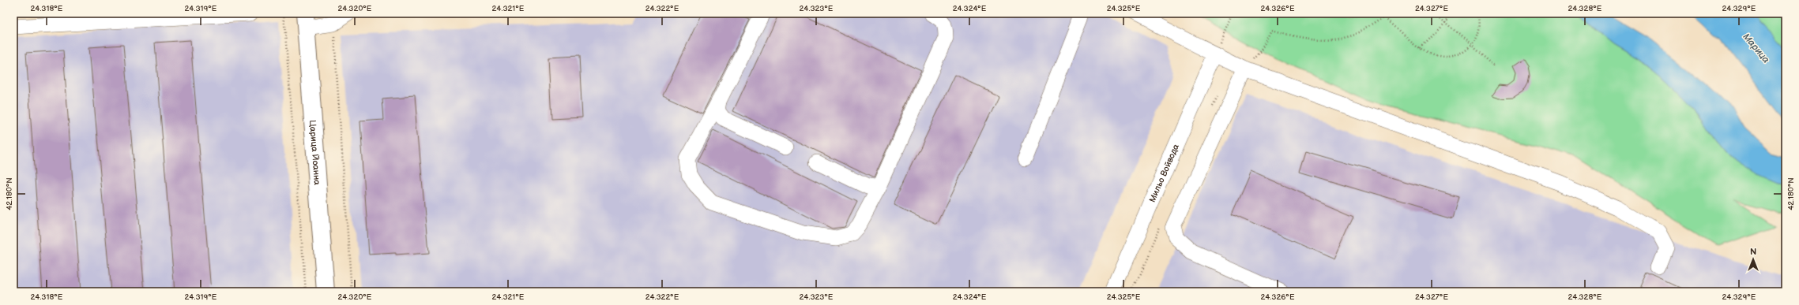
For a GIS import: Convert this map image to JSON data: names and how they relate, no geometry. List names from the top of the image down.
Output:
{
  "streets": {
    "main road": ["Царица Йоанна"],
    "street": ["Мильо Войвода"]
  },
  "water": ["Марица"],
  "north": "top",
  "coordinates": [
    "24.318°E",
    "24.319°E",
    "24.320°E",
    "24.321°E",
    "24.322°E",
    "24.323°E",
    "24.324°E",
    "24.325°E",
    "24.326°E",
    "24.327°E",
    "24.328°E",
    "24.329°E",
    "42.180°N"
  ]
}
